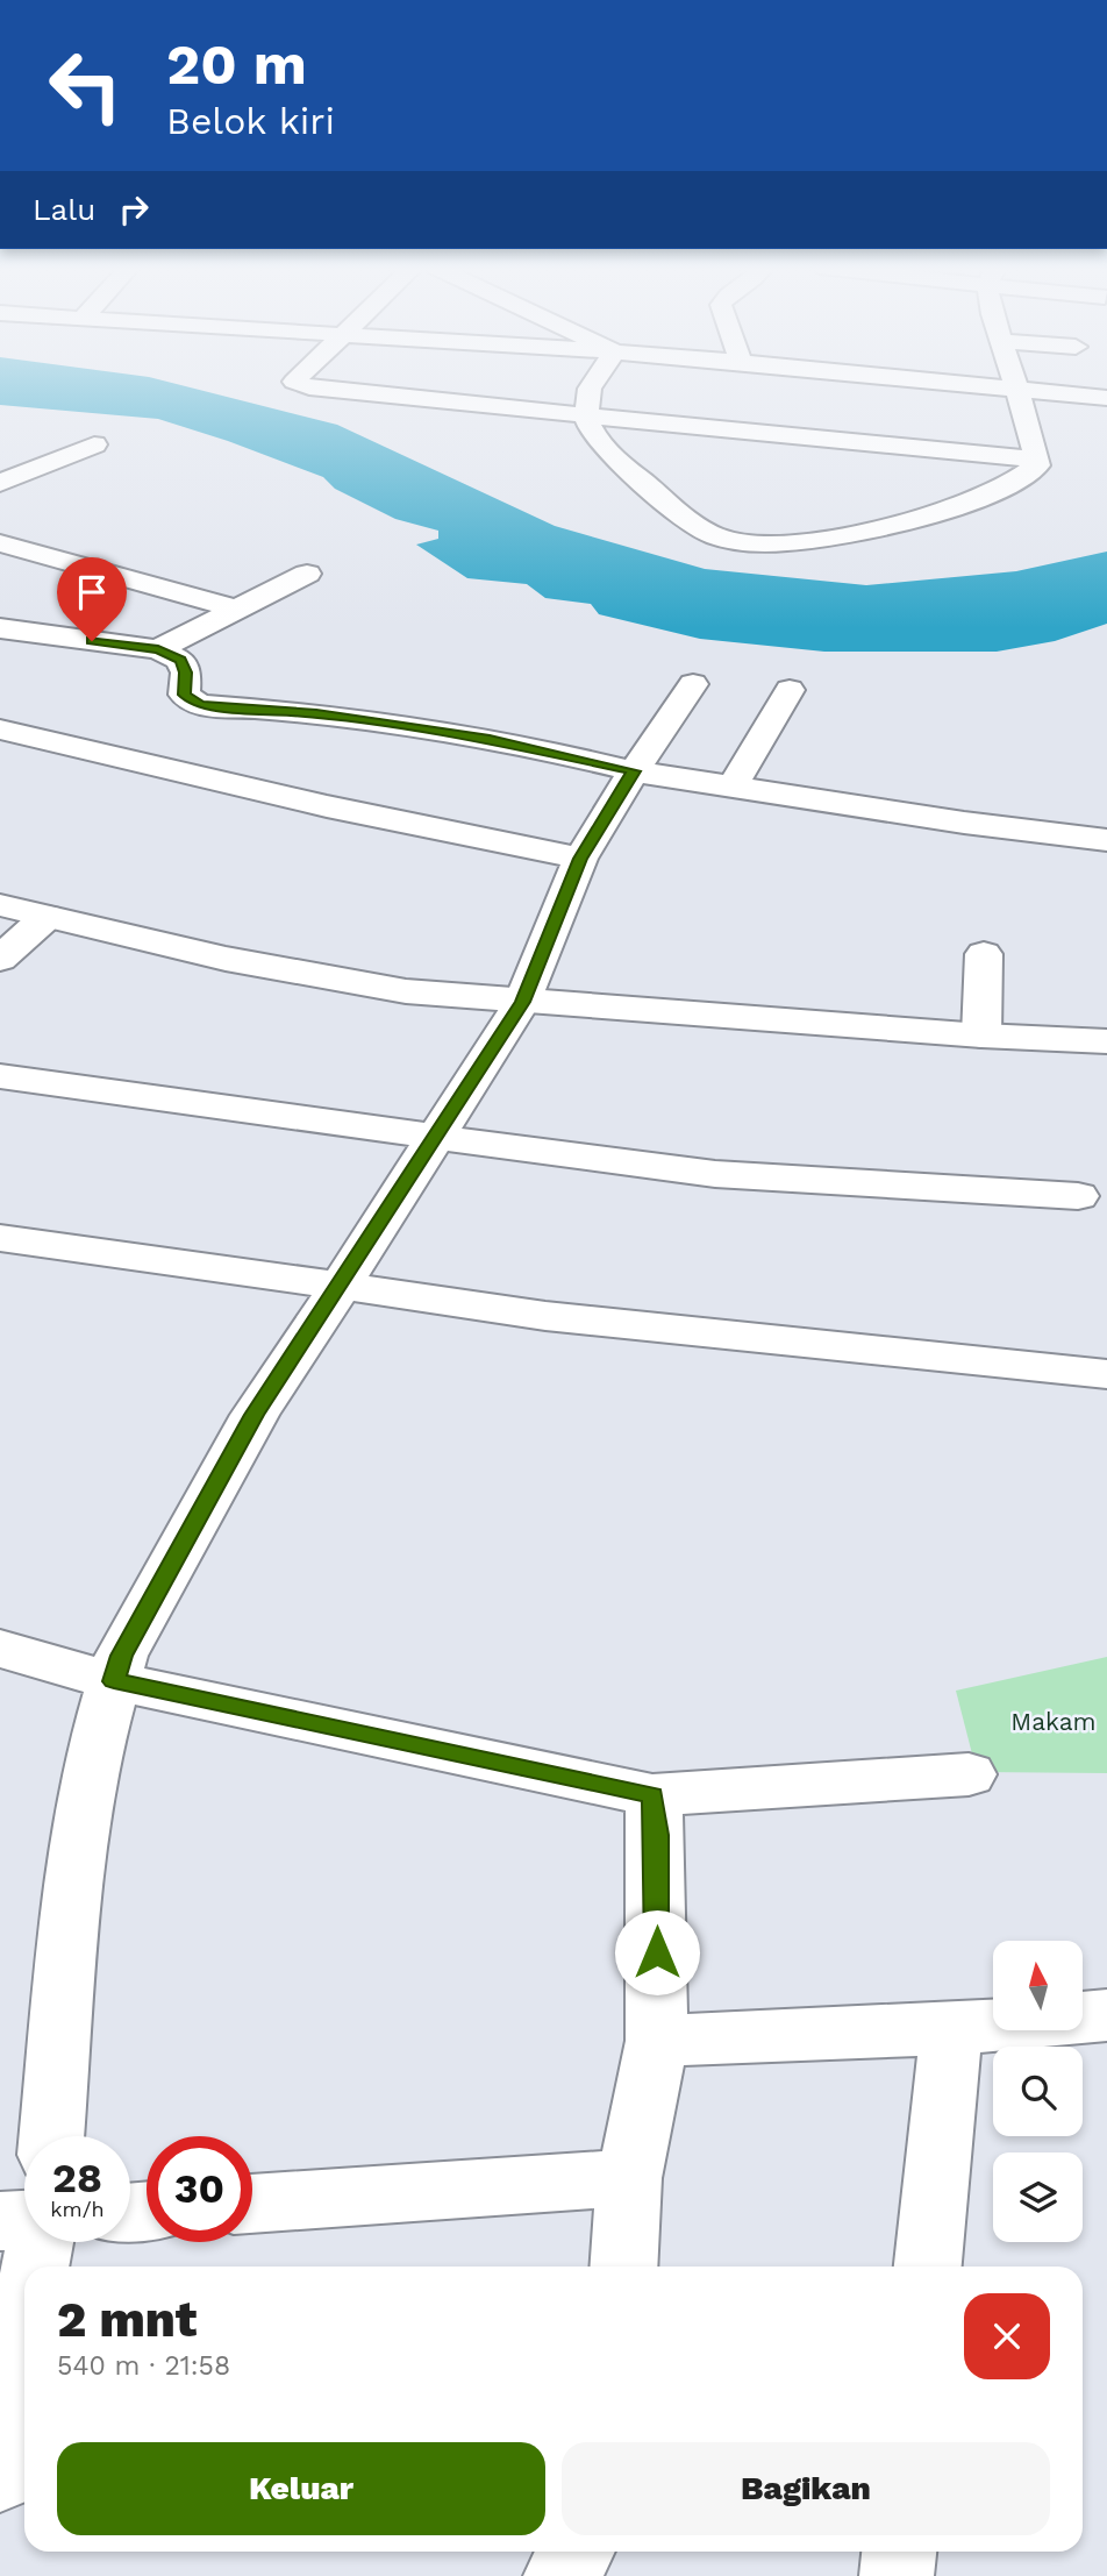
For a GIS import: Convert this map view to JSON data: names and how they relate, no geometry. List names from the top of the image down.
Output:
{
  "parks": ["Makam"],
  "north": "top",
  "page": {
    "turn": ["20 m", "Belok kiri"],
    "then": "Lalu",
    "speed": "28 km/h",
    "limit": "30",
    "heading": ["2 mnt", "540 m · 21:58"],
    "buttons": ["Keluar", "Bagikan"]
  }
}
